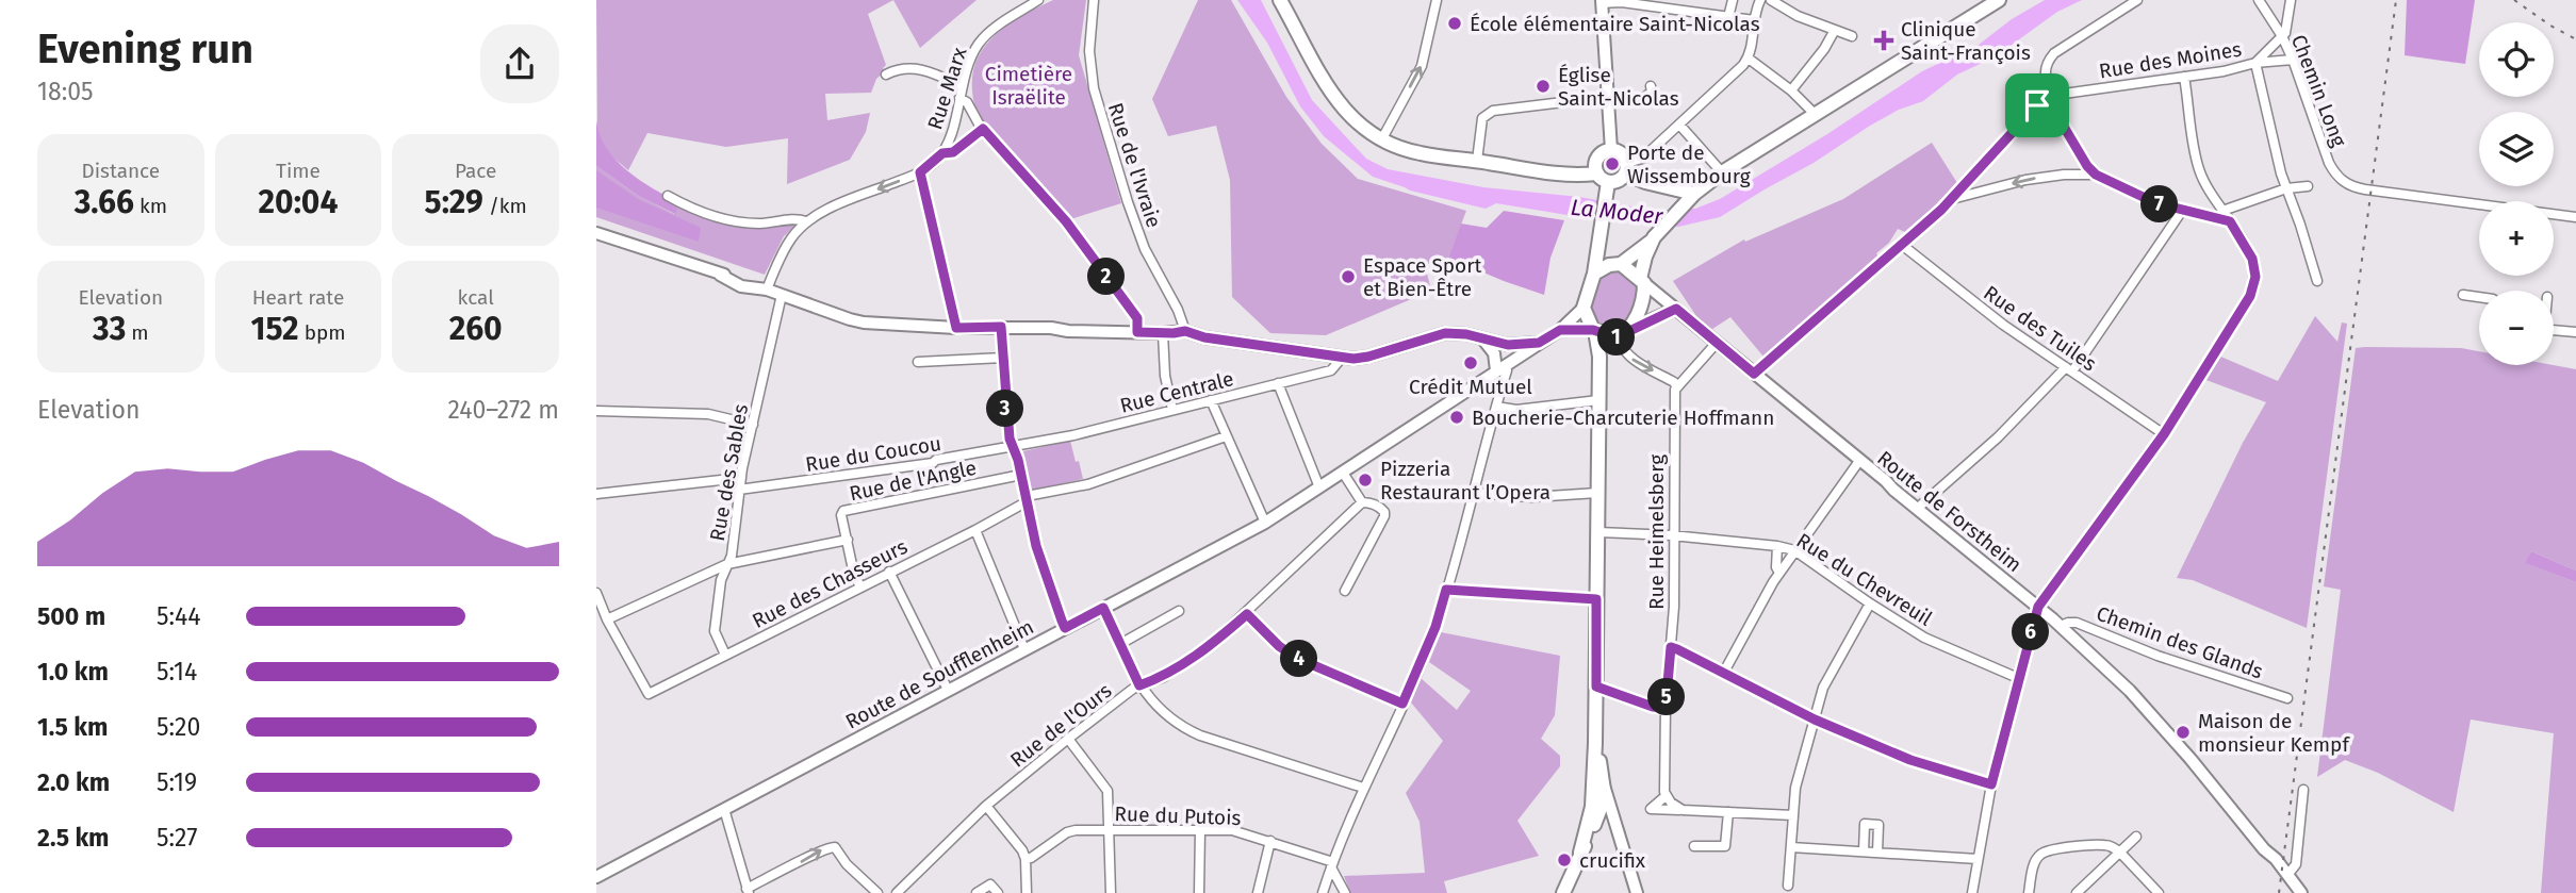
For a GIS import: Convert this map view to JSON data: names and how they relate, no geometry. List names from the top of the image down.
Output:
{
  "streets": {
    "street": [
      "Rue des Moines",
      "Rue Marx",
      "Chemin Long",
      "Rue de l'Ivraie",
      "Rue des Tuiles",
      "Rue Centrale",
      "Rue du Coucou",
      "Rue des Sables",
      "Rue de l'Angle",
      "Route de Forstheim",
      "Rue Heimelsberg",
      "Rue du Chevreuil",
      "Rue des Chasseurs",
      "Chemin des Glands",
      "Route de Soufflenheim",
      "Rue de l'Ours",
      "Rue du Putois"
    ]
  },
  "crossings": [
    ["Rue des Moines", "Chemin Long"],
    ["Rue Centrale", "Rue du Coucou"],
    ["Rue du Coucou", "Rue des Sables"],
    ["Rue des Sables", "Rue des Chasseurs"],
    ["Rue de l'Angle", "Rue des Chasseurs"],
    ["Route de Forstheim", "Chemin des Glands"],
    ["Route de Forstheim", "Route de Soufflenheim"],
    ["Rue Heimelsberg", "Rue du Chevreuil"]
  ],
  "water": ["La Moder"],
  "parks": ["Cimetière Israëlite"],
  "places": {
    "other": [
      "École élémentaire Saint-Nicolas",
      "Église Saint-Nicolas",
      "Porte de Wissembourg",
      "Espace Sport et Bien-Être",
      "Crédit Mutuel",
      "Boucherie-Charcuterie Hoffmann",
      "Pizzeria Restaurant l’Opera",
      "Maison de monsieur Kempf",
      "crucifix"
    ],
    "health": ["Clinique Saint-François"]
  },
  "page": {
    "heading": ["Evening run", "18:05"],
    "map_buttons": ["+", "−"],
    "stats": [
      ["Distance", "3.66 km"],
      ["Time", "20:04"],
      ["Pace", "5:29 /km"],
      ["Elevation", "33 m"],
      ["Heart rate", "152 bpm"],
      ["kcal", "260"]
    ],
    "pins": [
      "7",
      "2",
      "1",
      "3",
      "6",
      "4",
      "5"
    ],
    "chart": ["Elevation", "240–272 m"],
    "list": [
      {
        "name": "500 m",
        "note": "5:44"
      },
      {
        "name": "1.0 km",
        "note": "5:14"
      },
      {
        "name": "1.5 km",
        "note": "5:20"
      },
      {
        "name": "2.0 km",
        "note": "5:19"
      },
      {
        "name": "2.5 km",
        "note": "5:27"
      }
    ]
  }
}
